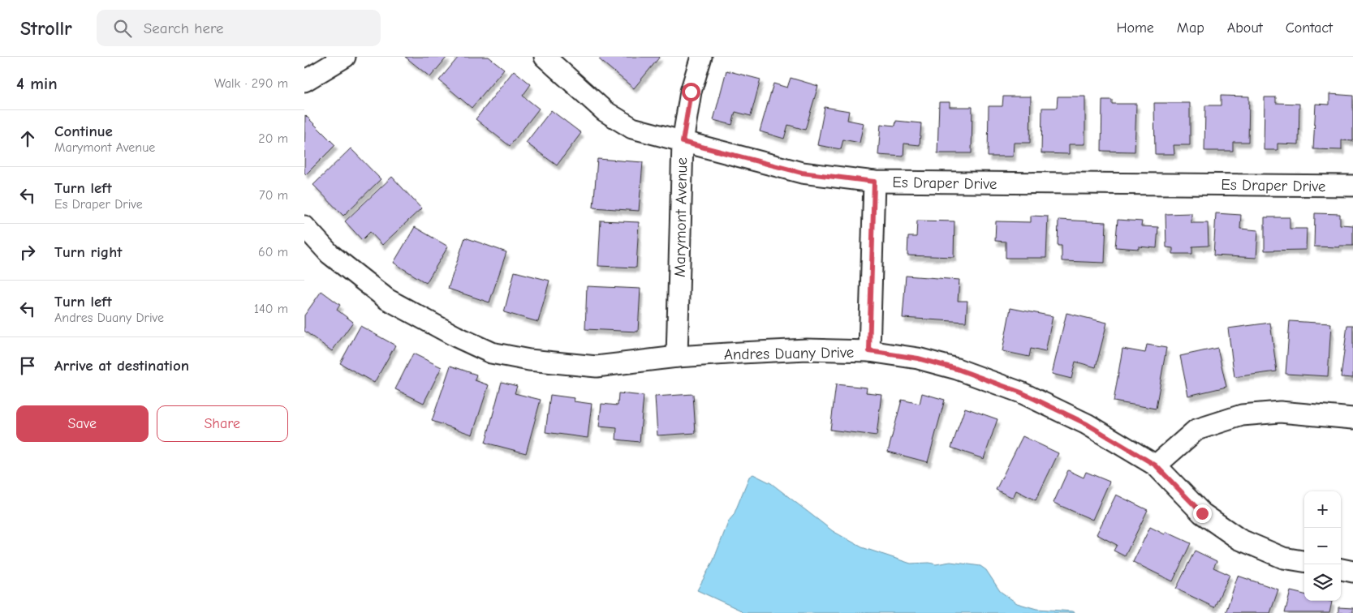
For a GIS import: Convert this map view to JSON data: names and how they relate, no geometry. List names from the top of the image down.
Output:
{
  "streets": {
    "street": ["Es Draper Drive", "Marymont Avenue", "Andres Duany Drive"]
  },
  "crossings": [
    ["Es Draper Drive", "Marymont Avenue"],
    ["Marymont Avenue", "Andres Duany Drive"]
  ],
  "page": {
    "header": "Strollr",
    "search": "Search here",
    "nav": [
      "Home",
      "Map",
      "About",
      "Contact"
    ],
    "heading": ["4 min", "Walk · 290 m"],
    "list": [
      ["Continue", "Marymont Avenue", "20 m"],
      ["Turn left", "Es Draper Drive", "70 m"],
      ["Turn right", "60 m"],
      ["Turn left", "Andres Duany Drive", "140 m"],
      "Arrive at destination"
    ],
    "buttons": ["Save", "Share"],
    "map_buttons": ["+", "−"]
  }
}
